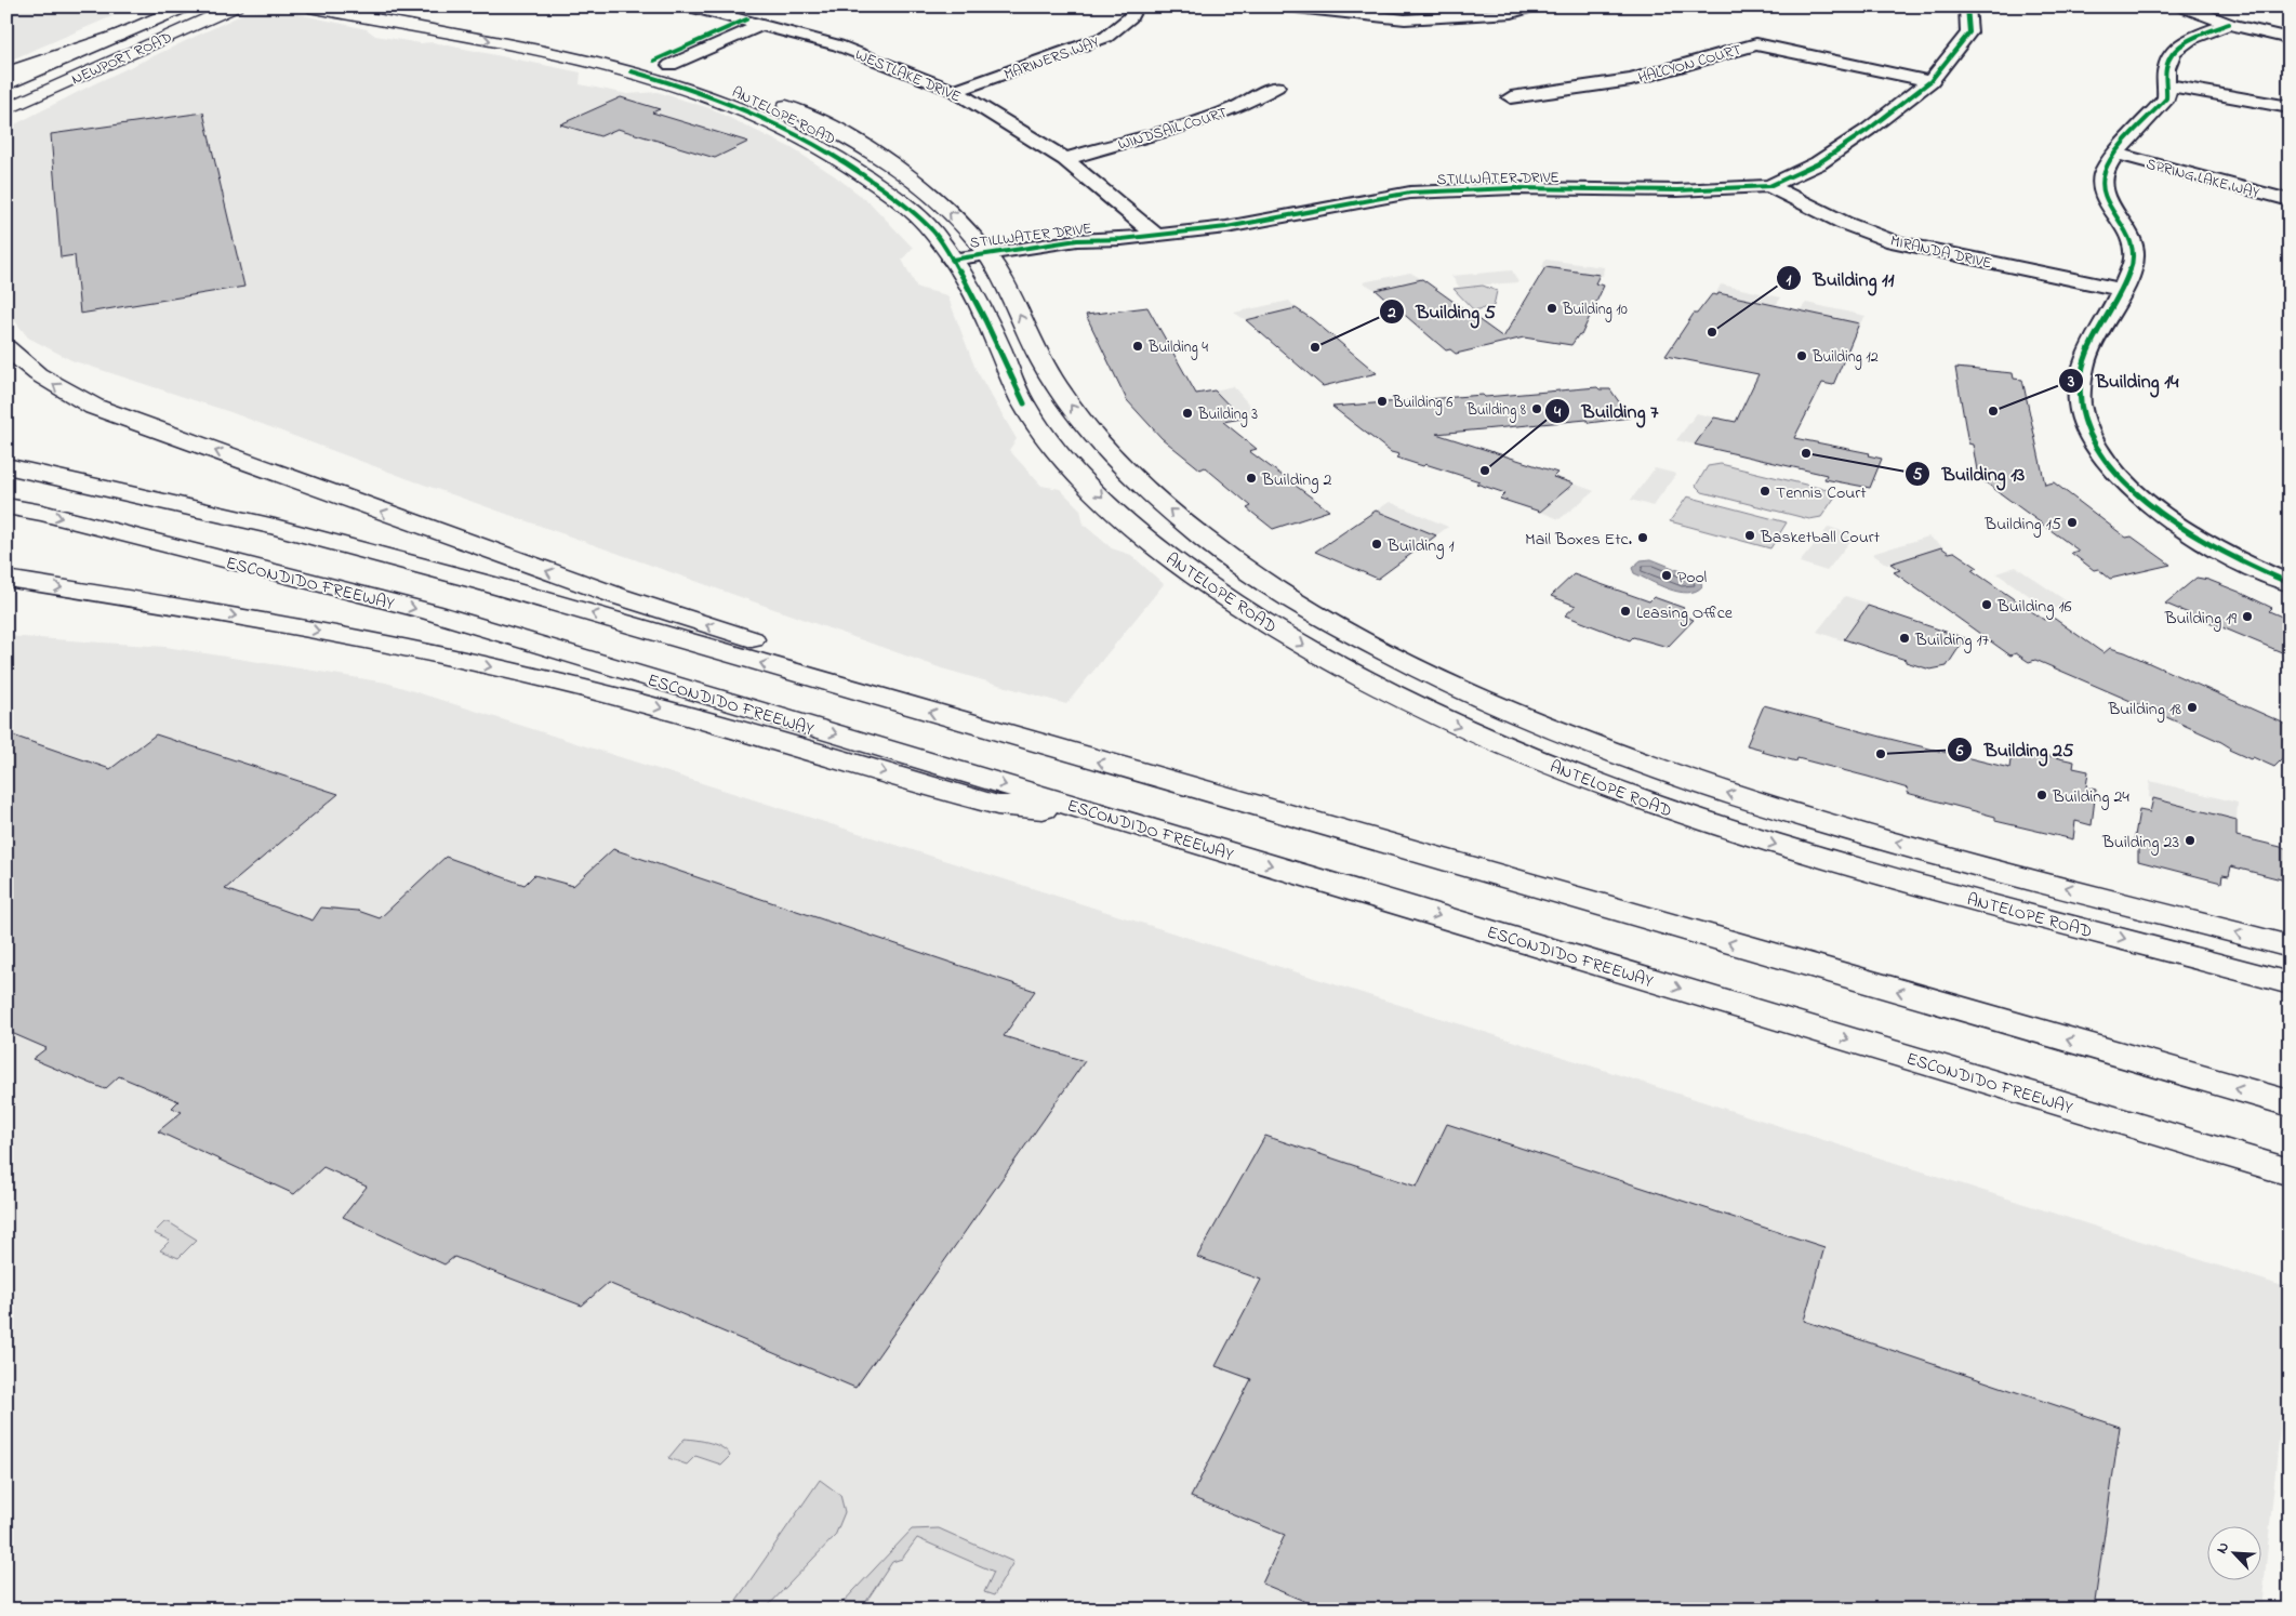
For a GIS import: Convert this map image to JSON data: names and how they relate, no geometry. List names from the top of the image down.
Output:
{
  "streets": {
    "main road": ["NEWPORT ROAD", "ANTELOPE ROAD", "ESCONDIDO FREEWAY"],
    "street": [
      "MARINERS WAY",
      "HALCYON COURT",
      "WESTLAKE DRIVE",
      "WINDSAIL COURT",
      "STILLWATER DRIVE",
      "SPRING LAKE WAY",
      "MIRANDA DRIVE"
    ]
  },
  "crossings": [
    ["MARINERS WAY", "WESTLAKE DRIVE"],
    ["HALCYON COURT", "STILLWATER DRIVE"],
    ["WESTLAKE DRIVE", "WINDSAIL COURT"],
    ["WESTLAKE DRIVE", "STILLWATER DRIVE"],
    ["ANTELOPE ROAD", "STILLWATER DRIVE"],
    ["STILLWATER DRIVE", "MIRANDA DRIVE"]
  ],
  "places": [
    "Building 10",
    "Building 11",
    "Building 4",
    "Building 5",
    "Building 12",
    "Building 6",
    "Building 8",
    "Building 14",
    "Building 3",
    "Building 13",
    "Building 7",
    "Building 2",
    "Tennis Court",
    "Building 15",
    "Basketball Court",
    "Mail Boxes Etc.",
    "Building 1",
    "Pool",
    "Building 16",
    "Leasing Office",
    "Building 19",
    "Building 17",
    "Building 18",
    "Building 25",
    "Building 24",
    "Building 23"
  ],
  "north": "top left"
}
